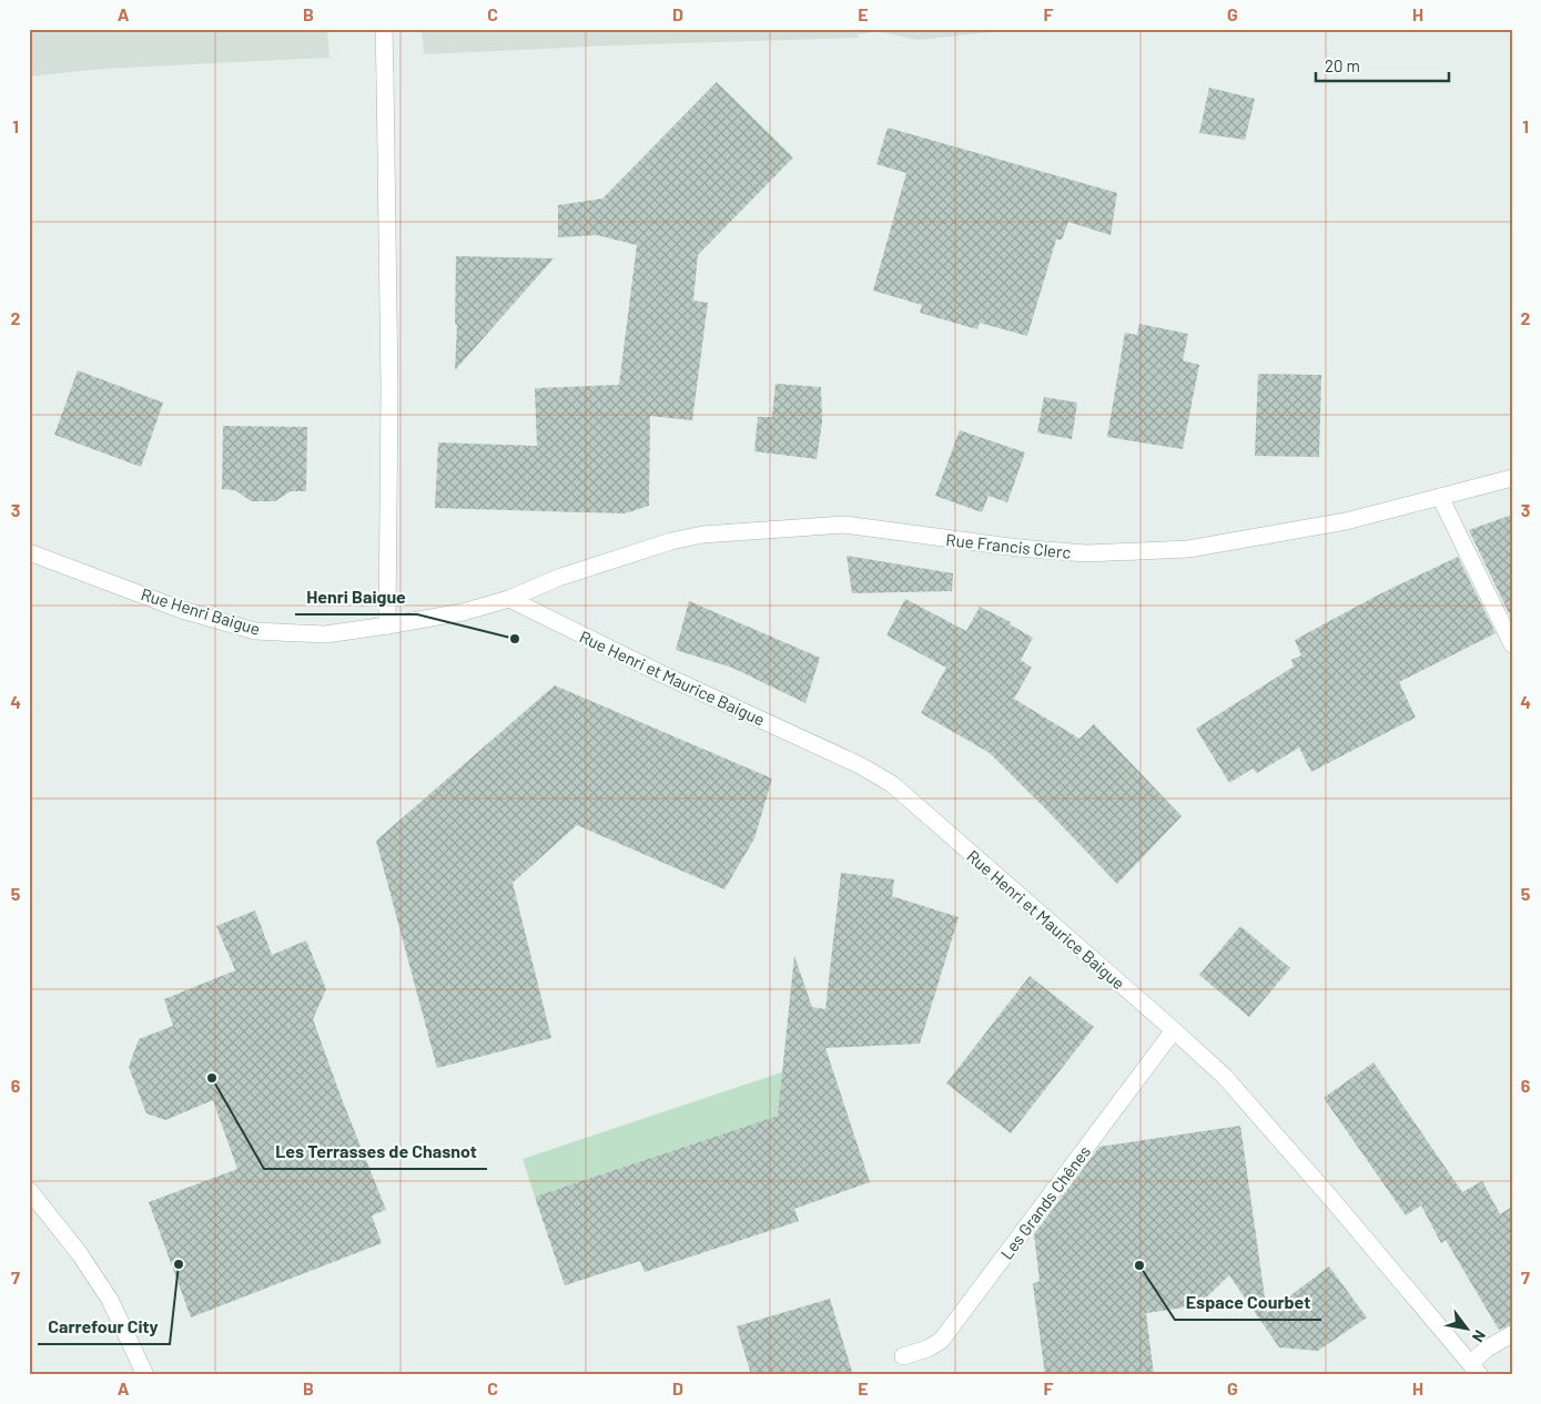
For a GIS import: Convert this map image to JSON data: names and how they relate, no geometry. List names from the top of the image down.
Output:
{
  "streets": {
    "street": [
      "Rue Francis Clerc",
      "Rue Henri Baigue",
      "Rue Henri et Maurice Baigue",
      "Les Grands Chênes"
    ]
  },
  "crossings": [
    ["Rue Francis Clerc", "Rue Henri Baigue"],
    ["Rue Francis Clerc", "Rue Henri et Maurice Baigue"],
    ["Rue Henri Baigue", "Rue Henri et Maurice Baigue"],
    ["Rue Henri et Maurice Baigue", "Les Grands Chênes"]
  ],
  "places": [
    "Henri Baigue",
    "Les Terrasses de Chasnot",
    "Carrefour City",
    "Espace Courbet"
  ],
  "scale_bar": "20 m",
  "north": "bottom right",
  "grid": {
    "columns": [
      "A",
      "B",
      "C",
      "D",
      "E",
      "F",
      "G",
      "H"
    ],
    "rows": [
      "1",
      "2",
      "3",
      "4",
      "5",
      "6",
      "7"
    ]
  }
}
